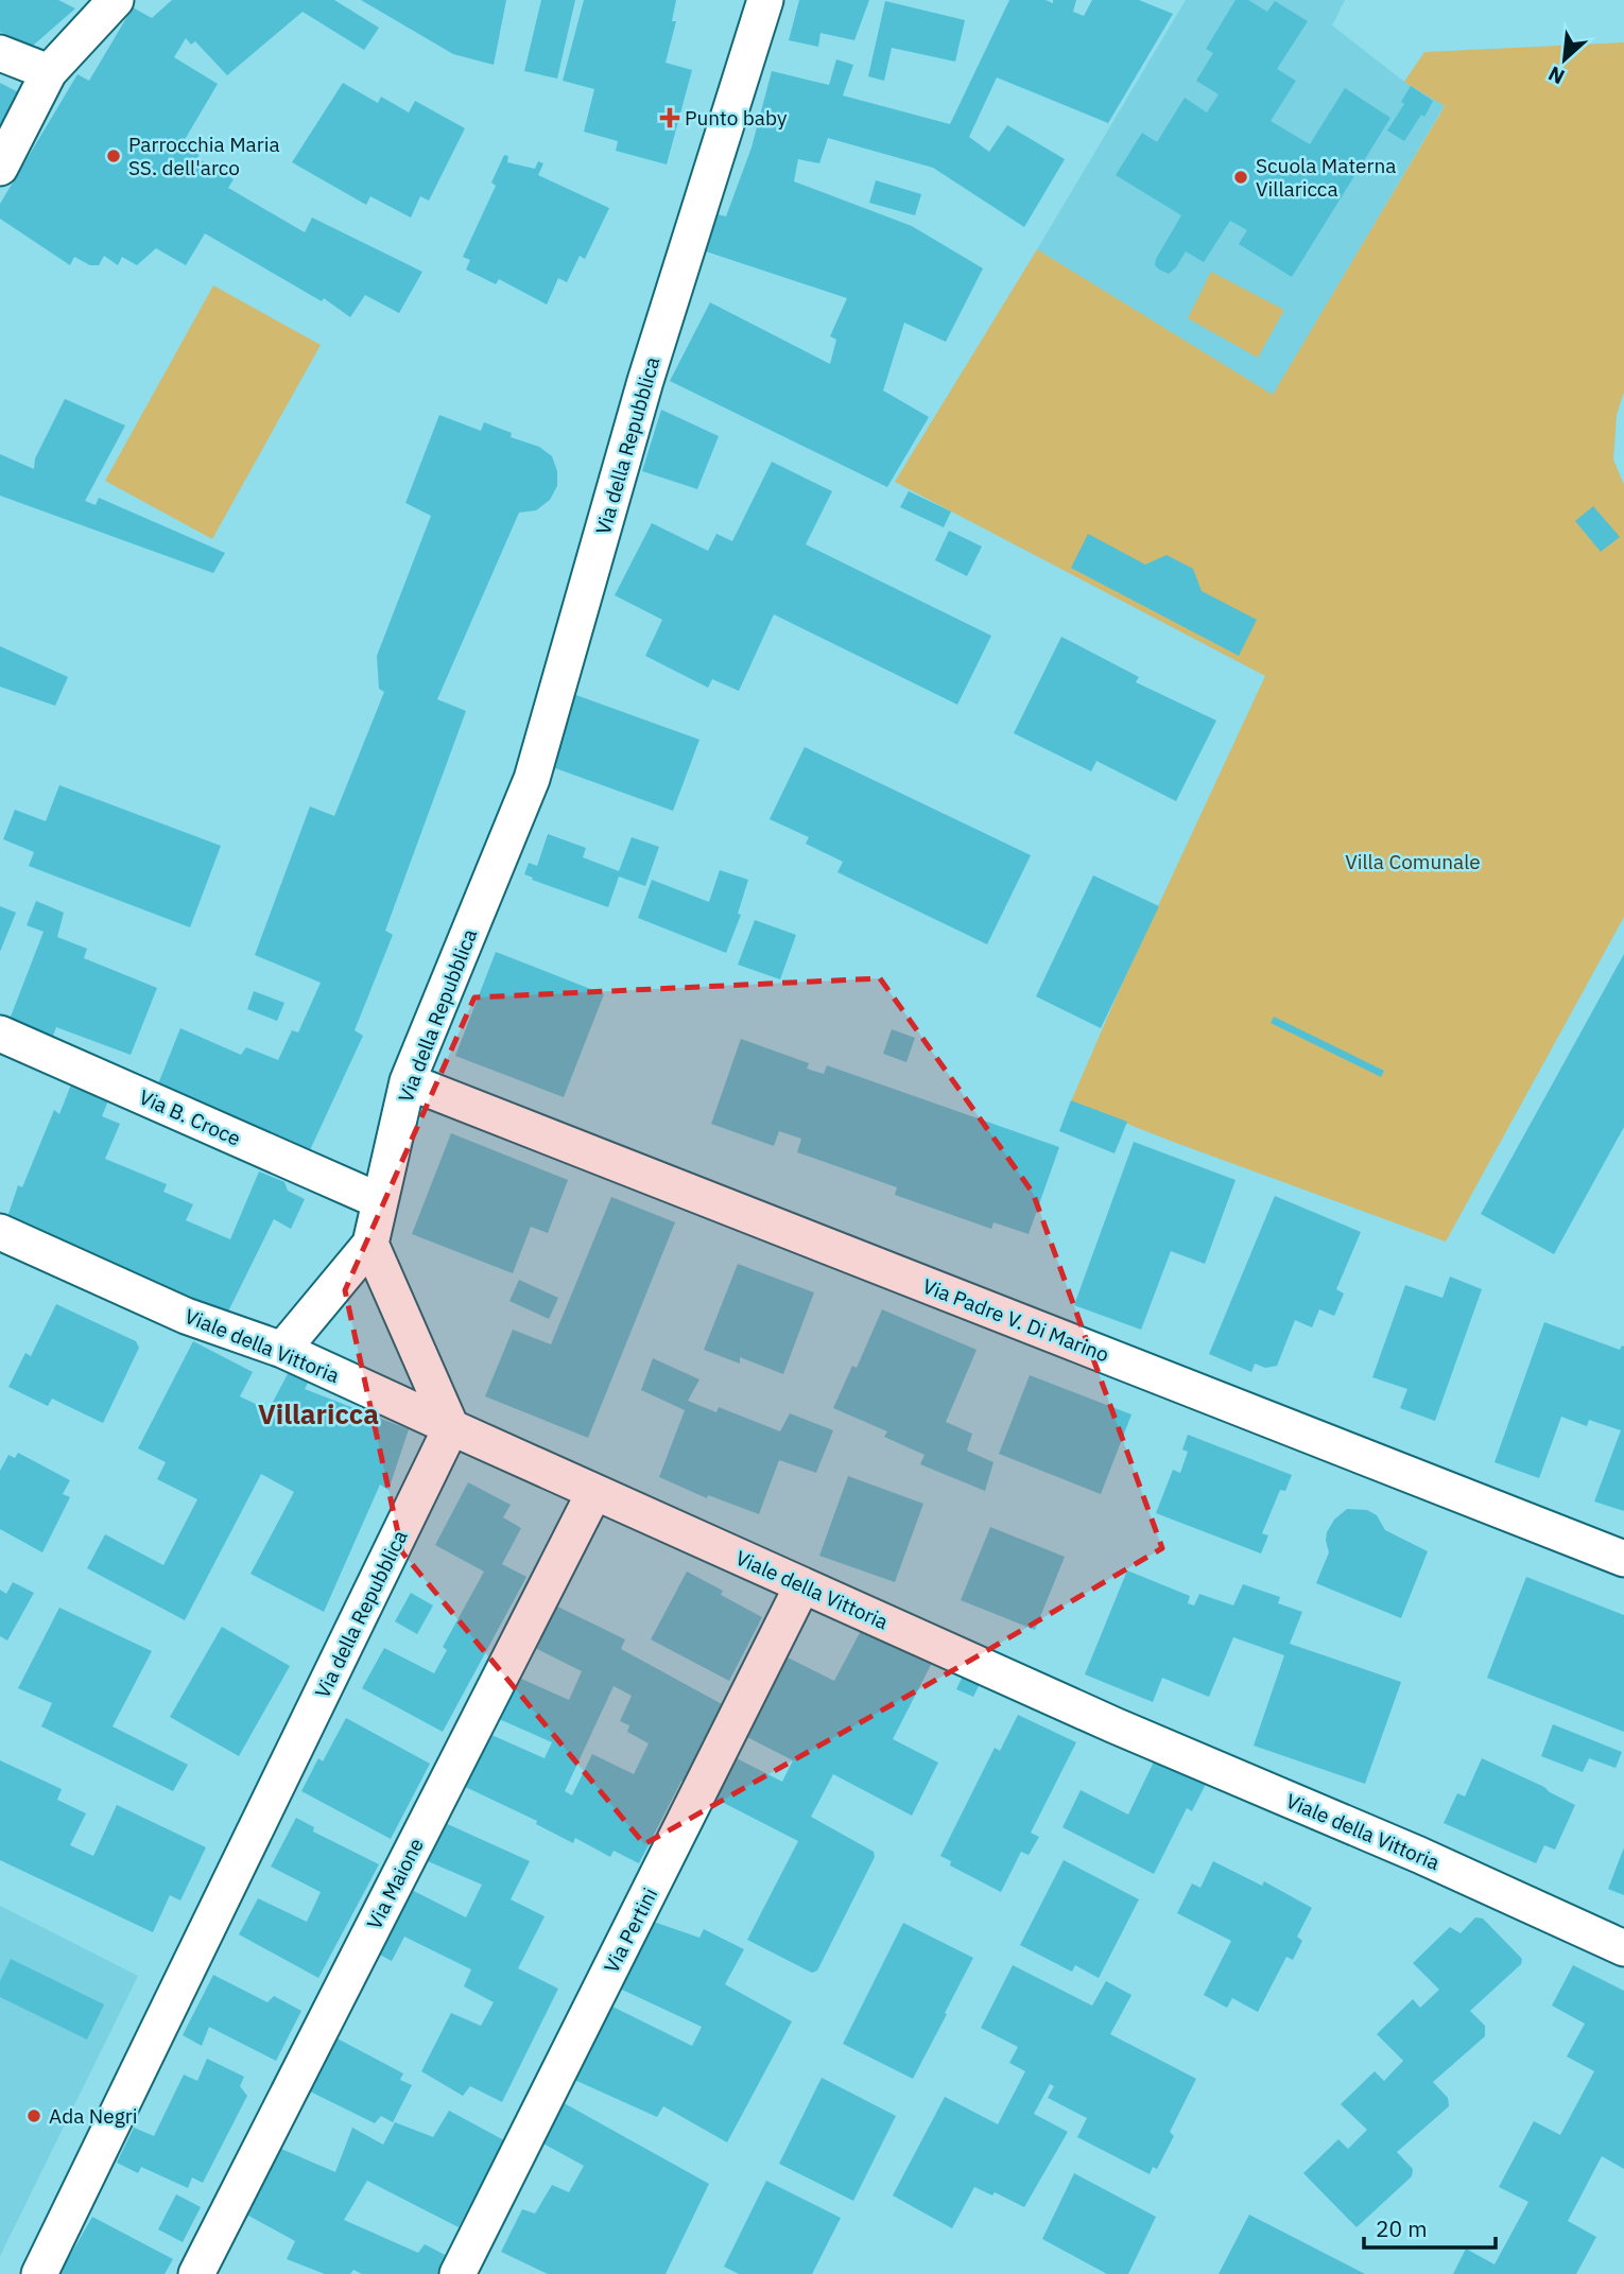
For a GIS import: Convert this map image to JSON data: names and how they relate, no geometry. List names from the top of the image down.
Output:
{
  "streets": {
    "street": [
      "Via della Repubblica",
      "Via B. Croce",
      "Via Padre V. Di Marino",
      "Viale della Vittoria",
      "Via Maione",
      "Via Pertini"
    ]
  },
  "crossings": [
    ["Via della Repubblica", "Via B. Croce"],
    ["Via della Repubblica", "Via Padre V. Di Marino"],
    ["Via della Repubblica", "Viale della Vittoria"],
    ["Viale della Vittoria", "Via Maione"],
    ["Viale della Vittoria", "Via Pertini"]
  ],
  "districts": ["Villaricca"],
  "parks": ["Villa Comunale"],
  "places": {
    "health": ["Punto baby"],
    "other": ["Parrocchia Maria SS. dell'arco", "Scuola Materna Villaricca", "Ada Negri"]
  },
  "scale_bar": "20 m",
  "north": "bottom left"
}
